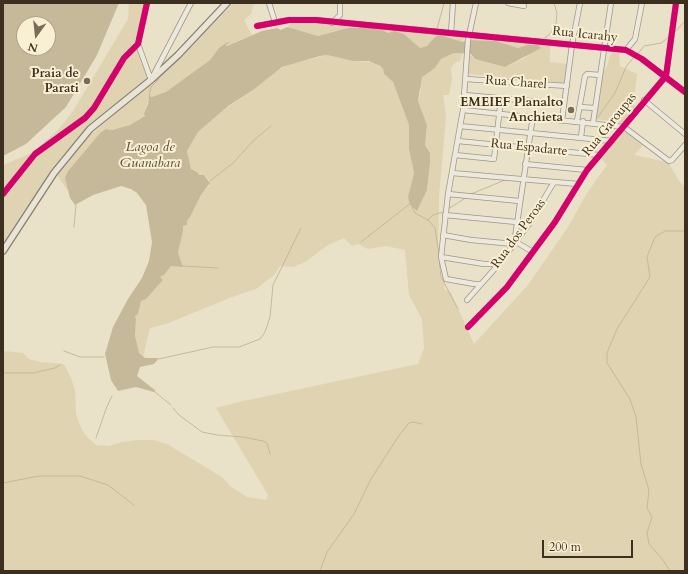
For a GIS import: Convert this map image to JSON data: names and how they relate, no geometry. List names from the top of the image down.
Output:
{
  "streets": {
    "street": [
      "Rua Icarahy",
      "Rua Charel",
      "Rua Garoupas",
      "Rua Espadarte",
      "Rua dos Peroas"
    ]
  },
  "crossings": [
    ["Rua Icarahy", "Rua Garoupas"],
    ["Rua Garoupas", "Rua Espadarte"]
  ],
  "water": ["Lagoa de Guanabara"],
  "places": ["Praia de Parati", "EMEIEF Planalto Anchieta"],
  "scale_bar": "200 m",
  "north": "bottom"
}
